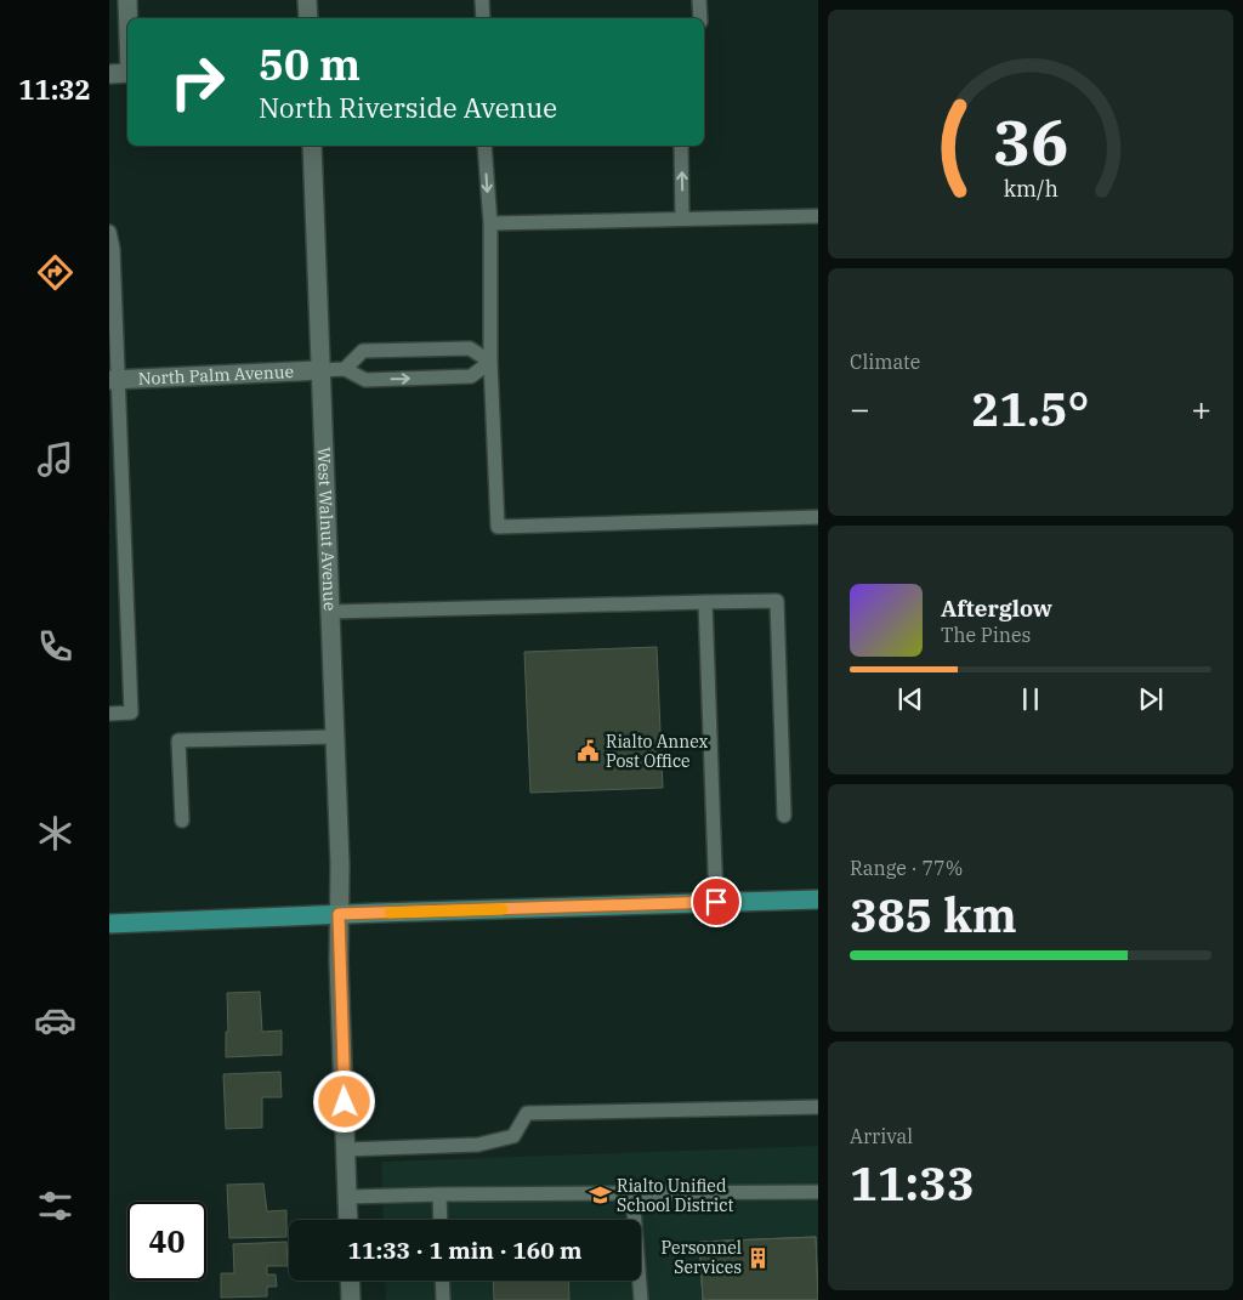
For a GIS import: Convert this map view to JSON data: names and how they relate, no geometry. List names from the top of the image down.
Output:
{
  "streets": {
    "street": ["North Palm Avenue", "West Walnut Avenue"]
  },
  "crossings": [
    ["North Palm Avenue", "West Walnut Avenue"]
  ],
  "places": {
    "public building": ["Rialto Annex Post Office"],
    "school or university": ["Rialto Unified School District"],
    "building": ["Personnel Services"]
  },
  "page": {
    "tabs": "11:32",
    "turn": ["50 m", "North Riverside Avenue"],
    "tile": [
      "Climate",
      ["Range · 77%", "385 km"],
      ["Arrival", "11:33"]
    ],
    "heat": ["−", "21.5°", "+"],
    "song": ["Afterglow", "The Pines"],
    "limit": "40",
    "trip": "11:33 · 1 min · 160 m",
    "gauge": ["36", "km/h"]
  }
}
